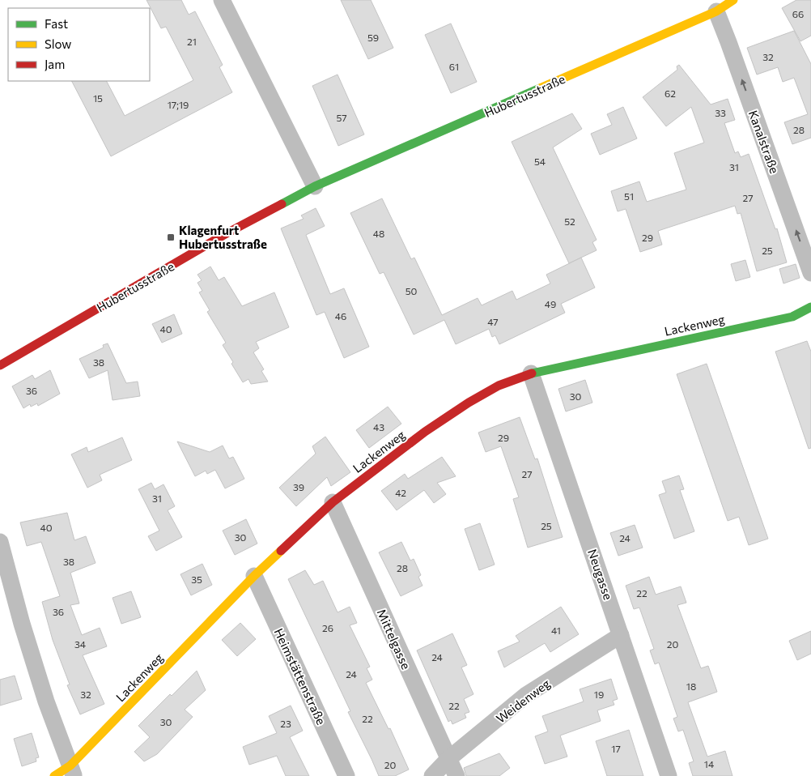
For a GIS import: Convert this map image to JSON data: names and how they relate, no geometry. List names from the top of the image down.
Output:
{
  "streets": {
    "street": [
      "Hubertusstraße",
      "Kanalstraße",
      "Lackenweg",
      "Neugasse",
      "Mittelgasse",
      "Heimstättenstraße",
      "Weidenweg"
    ]
  },
  "crossings": [
    ["Hubertusstraße", "Kanalstraße"],
    ["Lackenweg", "Neugasse"],
    ["Lackenweg", "Mittelgasse"],
    ["Lackenweg", "Heimstättenstraße"],
    ["Neugasse", "Weidenweg"],
    ["Mittelgasse", "Weidenweg"]
  ],
  "one_way": ["Kanalstraße"],
  "places": {
    "transit": ["Klagenfurt Hubertusstraße"]
  },
  "house_numbers": [
    "66",
    "59",
    "21",
    "32",
    "61",
    "62",
    "15",
    "17;19",
    "33",
    "57",
    "28",
    "54",
    "31",
    "51",
    "27",
    "52",
    "48",
    "29",
    "25",
    "50",
    "49",
    "46",
    "47",
    "40",
    "38",
    "36",
    "30",
    "43",
    "29",
    "27",
    "39",
    "42",
    "31",
    "25",
    "40",
    "30",
    "24",
    "38",
    "28",
    "35",
    "22",
    "36",
    "26",
    "41",
    "34",
    "20",
    "24",
    "24",
    "18",
    "32",
    "19",
    "22",
    "22",
    "30",
    "23",
    "17",
    "14",
    "20"
  ],
  "legend": ["Fast", "Slow", "Jam"]
}
